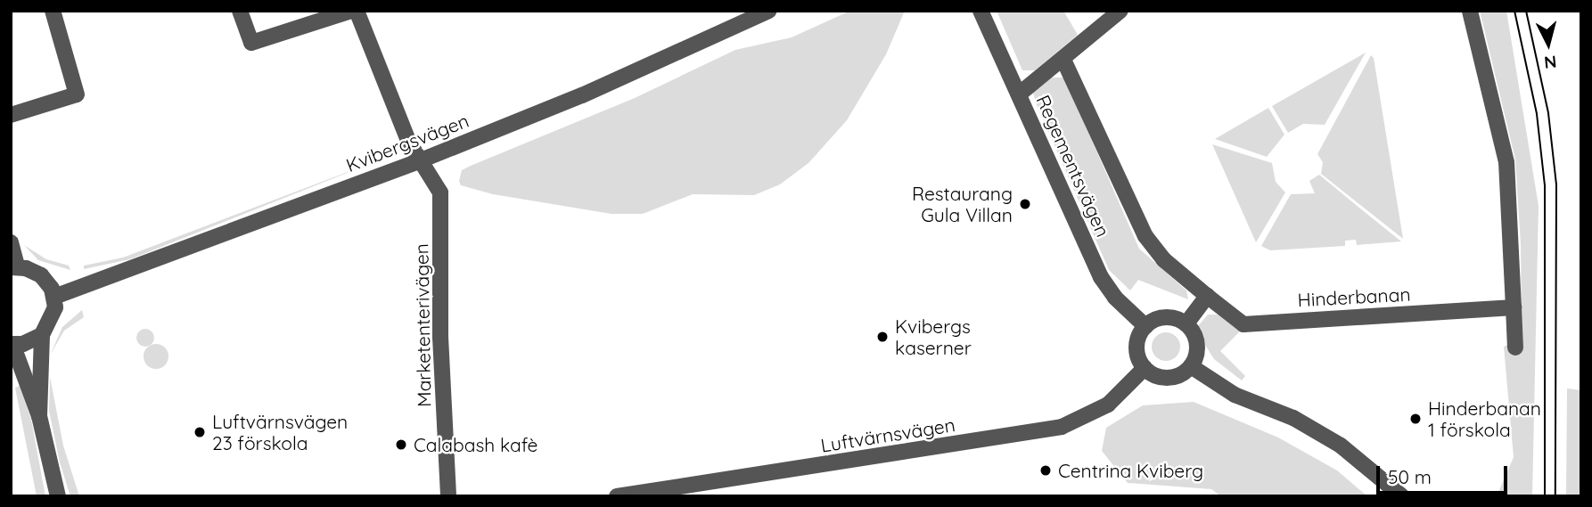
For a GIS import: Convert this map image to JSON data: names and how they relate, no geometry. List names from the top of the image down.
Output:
{
  "streets": {
    "street": [
      "Kvibergsvägen",
      "Regementsvägen",
      "Hinderbanan",
      "Marketenterivägen",
      "Luftvärnsvägen"
    ]
  },
  "crossings": [
    ["Kvibergsvägen", "Marketenterivägen"],
    ["Regementsvägen", "Luftvärnsvägen"]
  ],
  "places": [
    "Restaurang Gula Villan",
    "Kvibergs kaserner",
    "Hinderbanan 1 förskola",
    "Luftvärnsvägen 23 förskola",
    "Calabash kafè",
    "Centrina Kviberg"
  ],
  "scale_bar": "50 m",
  "north": "bottom"
}
